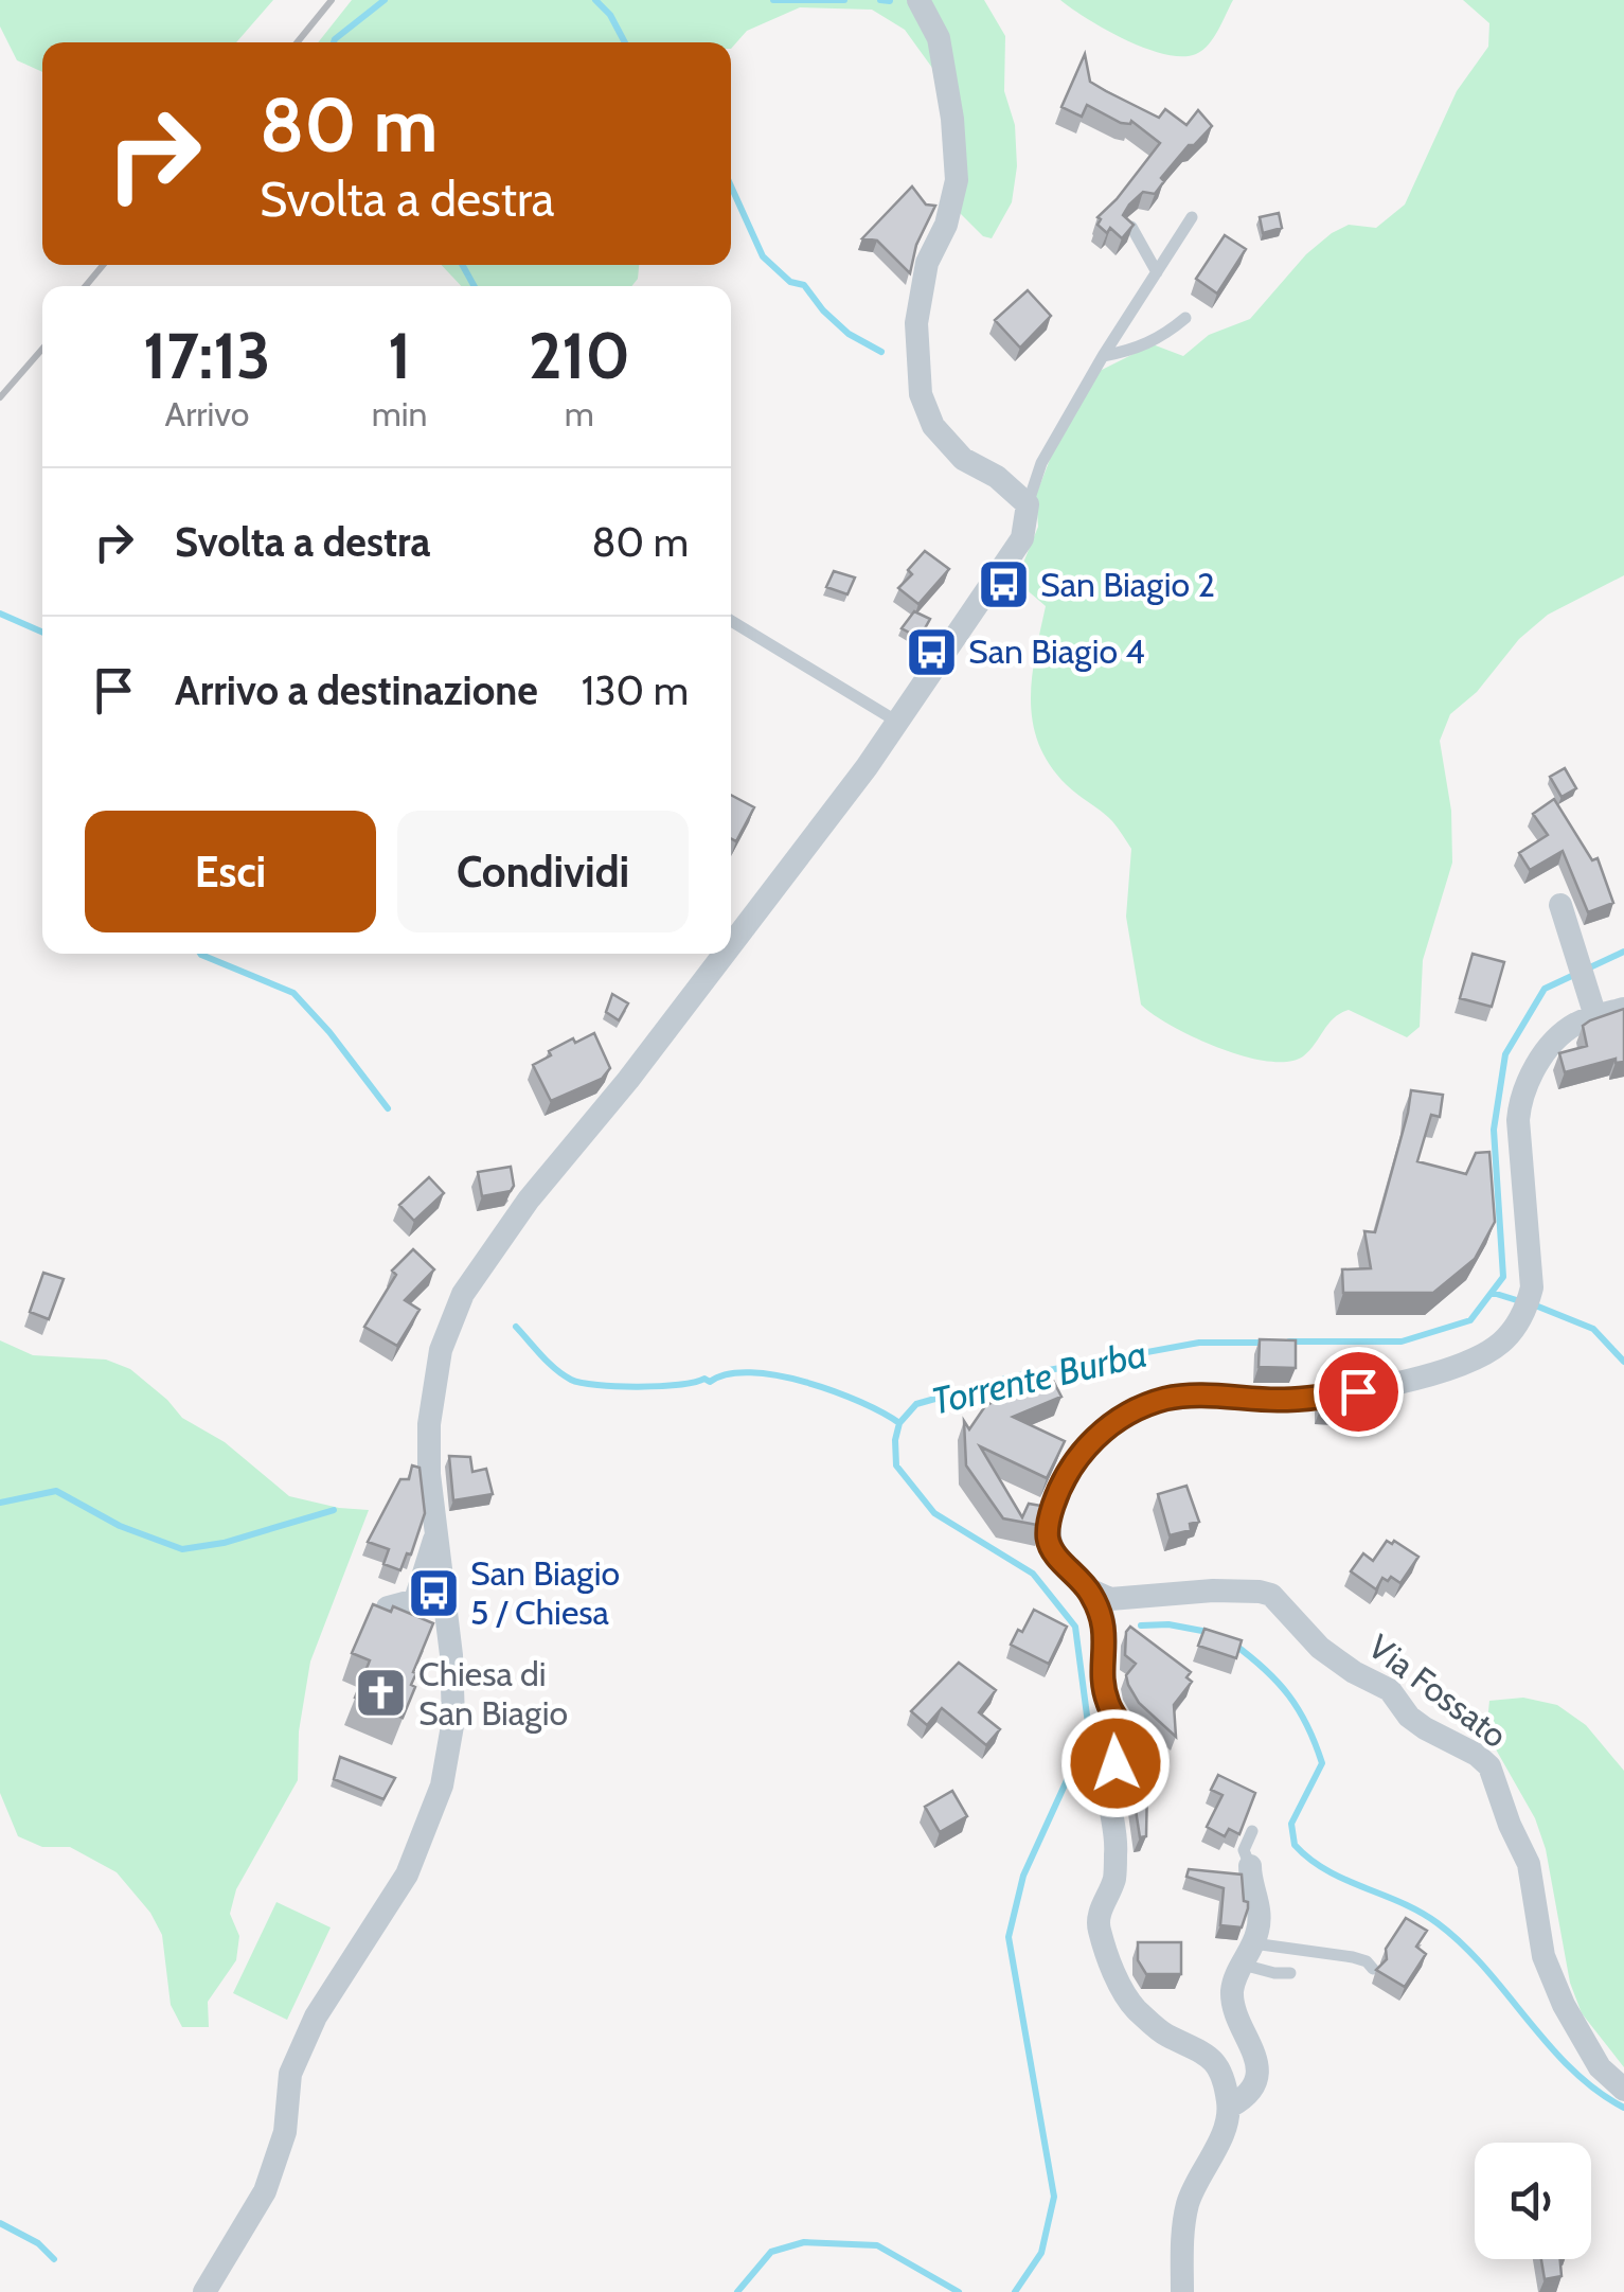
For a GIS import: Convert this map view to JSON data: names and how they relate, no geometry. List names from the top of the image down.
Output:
{
  "streets": {
    "street": ["Via Fossato"]
  },
  "water": ["Torrente Burba"],
  "places": {
    "bus stop": ["San Biagio 2", "San Biagio 4", "San Biagio 5 / Chiesa"],
    "church": ["Chiesa di San Biagio"]
  },
  "page": {
    "turn": ["80 m", "Svolta a destra"],
    "eta": [
      "17:13",
      "Arrivo",
      "1",
      "min",
      "210",
      "m"
    ],
    "list": [
      {
        "name": "Svolta a destra",
        "value": "80 m"
      },
      {
        "name": "Arrivo a destinazione",
        "value": "130 m"
      }
    ],
    "buttons": ["Esci", "Condividi"]
  }
}
